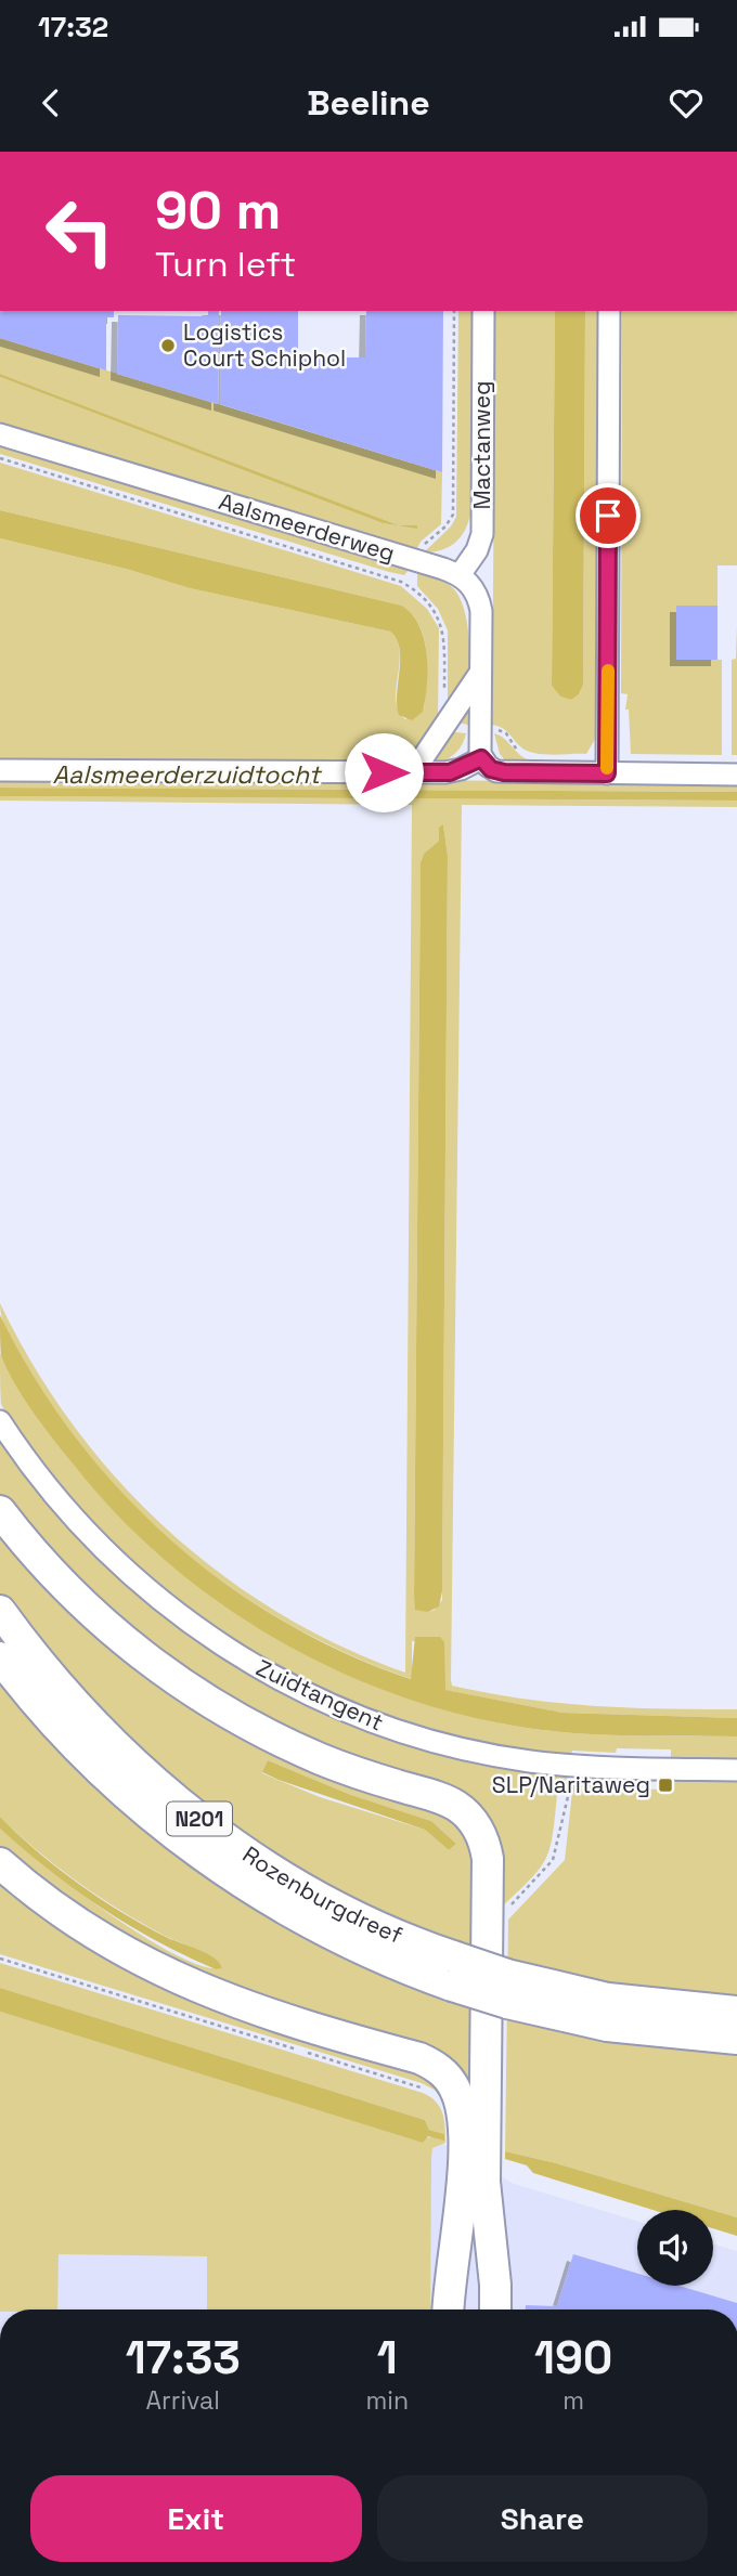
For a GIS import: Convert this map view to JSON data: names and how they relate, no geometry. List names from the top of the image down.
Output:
{
  "streets": {
    "highway": ["N201", "Rozenburgdreef"],
    "street": ["Mactanweg", "Aalsmeerderweg", "Zuidtangent"]
  },
  "crossings": [
    ["Mactanweg", "Aalsmeerderweg"]
  ],
  "water": ["Aalsmeerderzuidtocht"],
  "places": {
    "other": ["Logistics Court Schiphol"],
    "transit": ["SLP/Naritaweg"]
  },
  "page": {
    "status": "17:32",
    "header": "Beeline",
    "turn": ["90 m", "Turn left"],
    "eta": [
      "17:33",
      "Arrival",
      "1",
      "min",
      "190",
      "m"
    ],
    "buttons": ["Exit", "Share"]
  }
}
